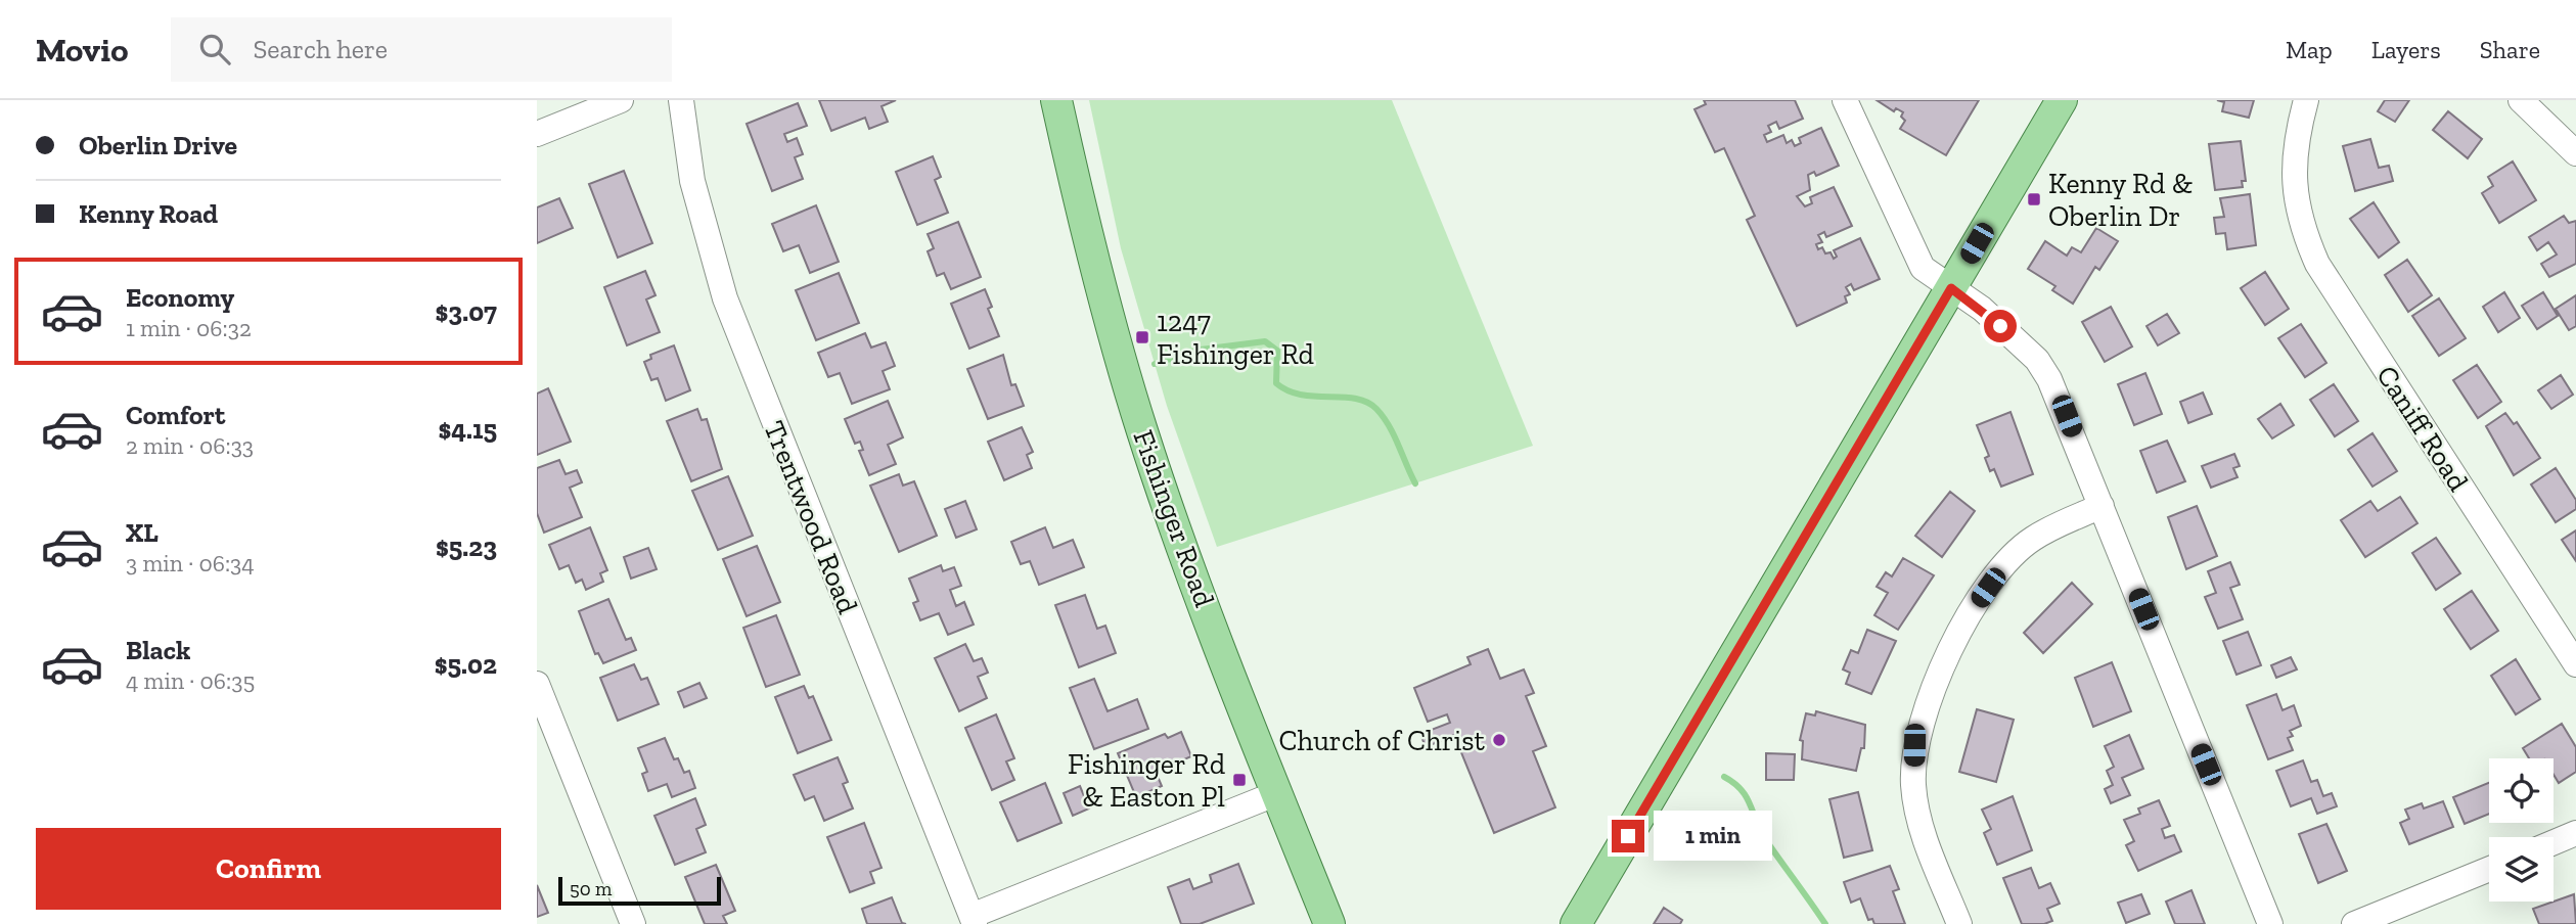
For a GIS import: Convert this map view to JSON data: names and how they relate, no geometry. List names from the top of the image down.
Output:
{
  "streets": {
    "main road": ["Fishinger Road"],
    "street": ["Caniff Road", "Trentwood Road"]
  },
  "places": {
    "transit": ["Kenny Rd & Oberlin Dr", "1247 Fishinger Rd", "Fishinger Rd & Easton Pl"],
    "other": ["Church of Christ"]
  },
  "scale_bar": "50 m",
  "page": {
    "header": "Movio",
    "search": "Search here",
    "nav": ["Map", "Layers", "Share"],
    "banner": ["Oberlin Drive", "Kenny Road"],
    "list": [
      {
        "name": "Economy",
        "note": "1 min · 06:32",
        "value": "$3.07"
      },
      {
        "name": "Comfort",
        "note": "2 min · 06:33",
        "value": "$4.15"
      },
      {
        "name": "XL",
        "note": "3 min · 06:34",
        "value": "$5.23"
      },
      {
        "name": "Black",
        "note": "4 min · 06:35",
        "value": "$5.02"
      }
    ],
    "bubble": "1 min",
    "buttons": "Confirm",
    "scale": "50 m"
  }
}
